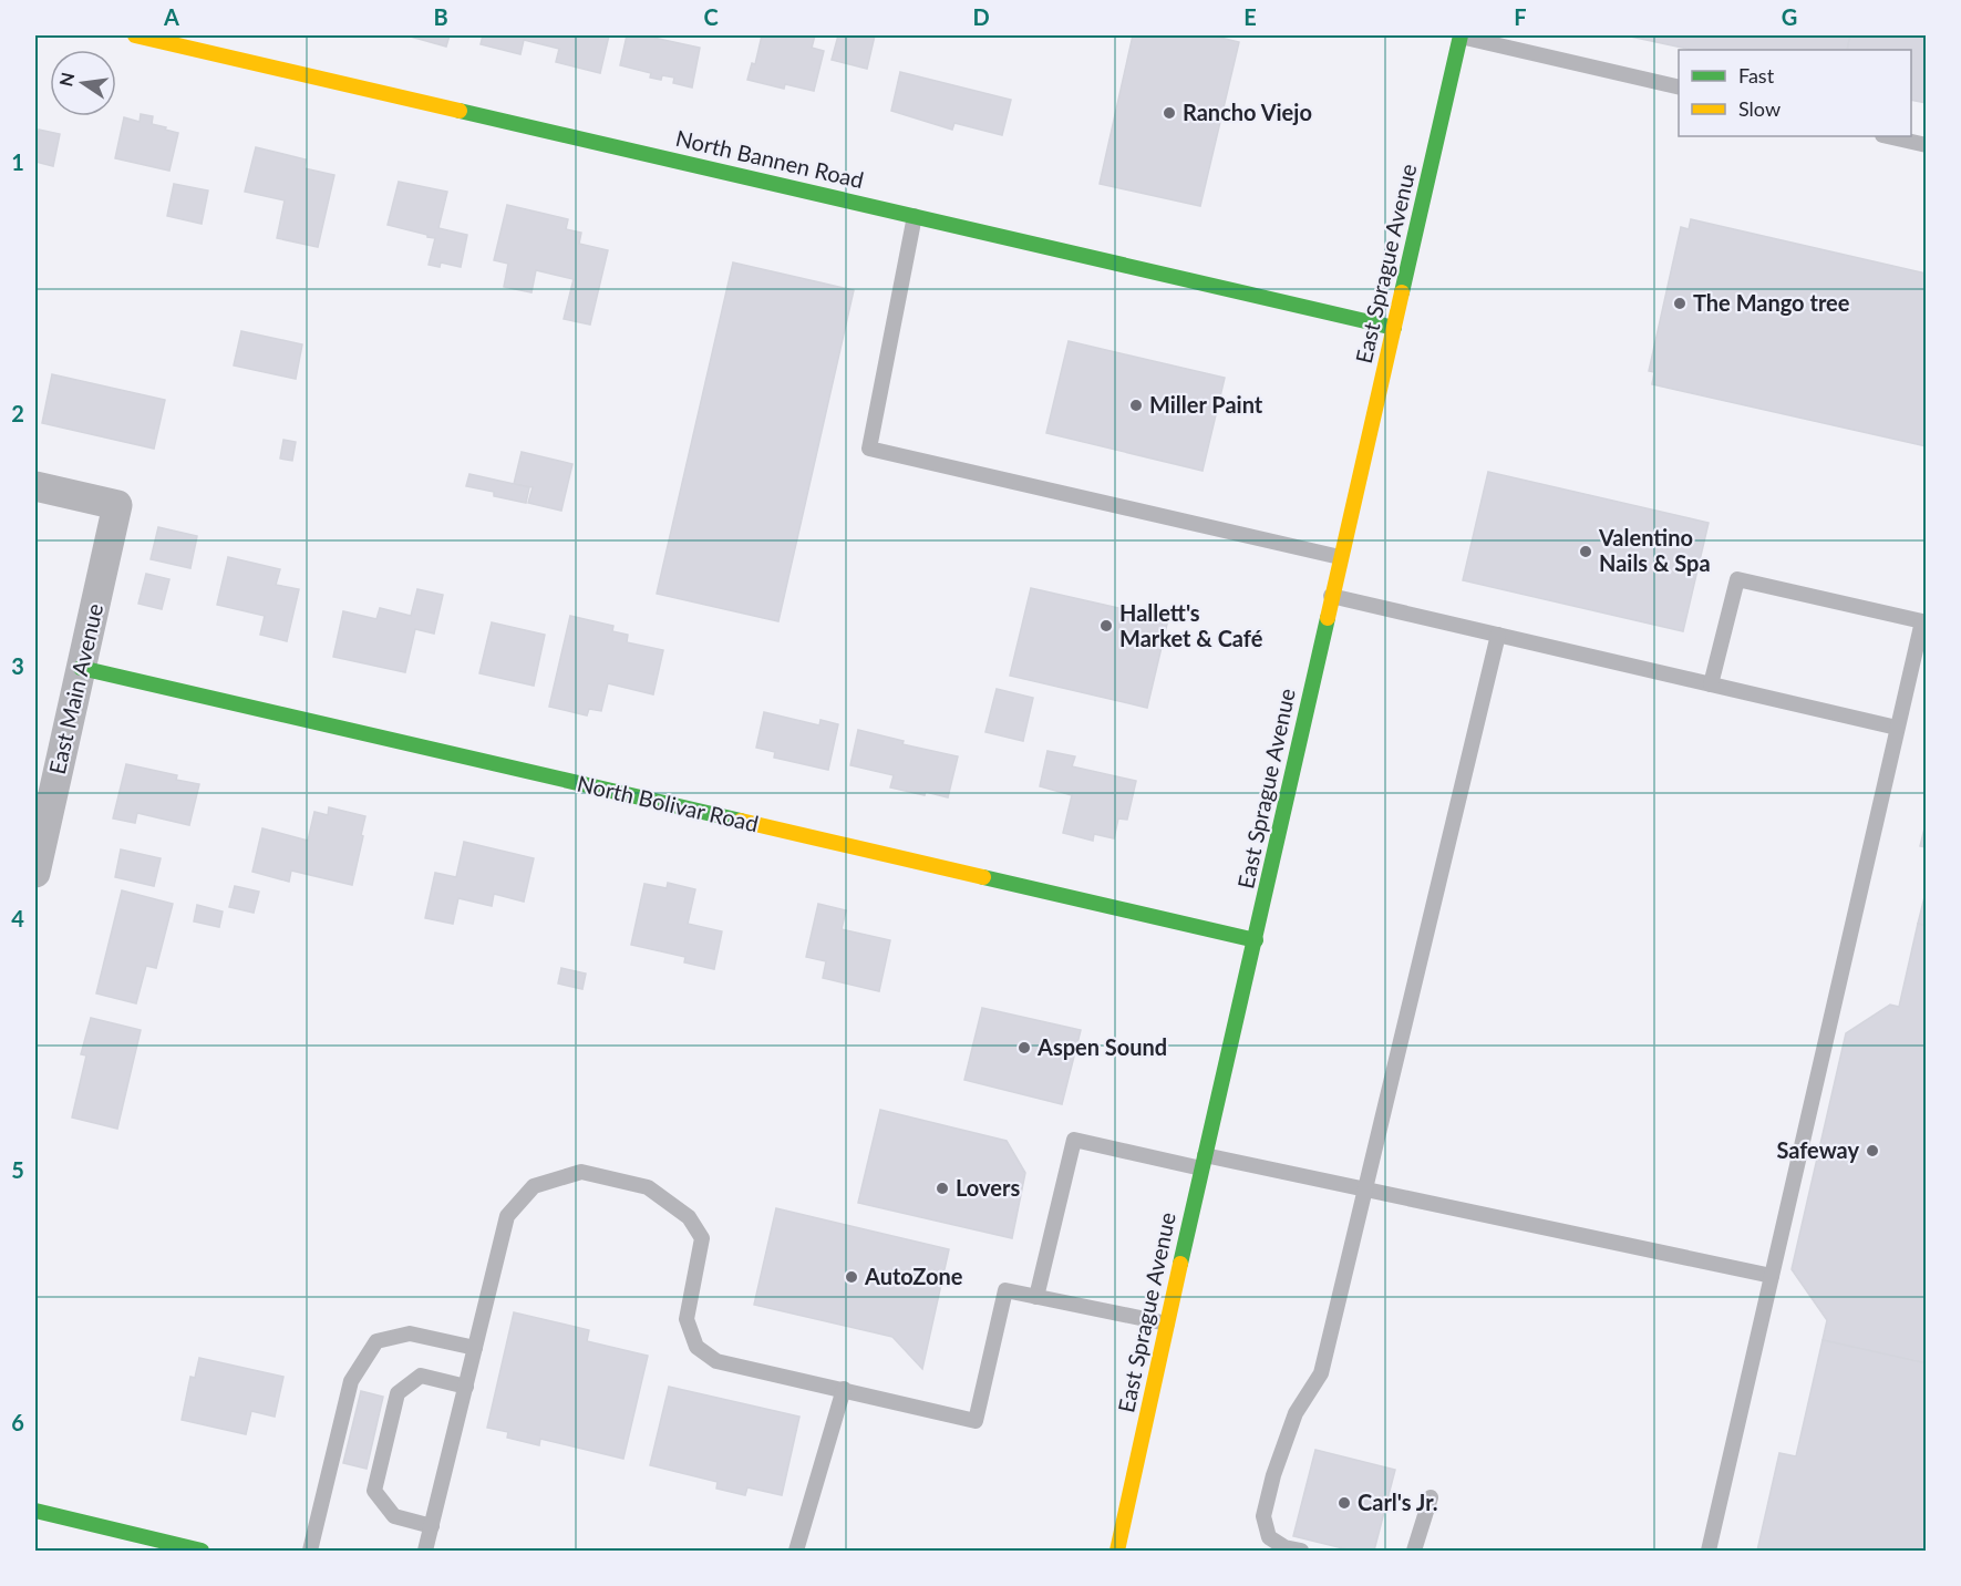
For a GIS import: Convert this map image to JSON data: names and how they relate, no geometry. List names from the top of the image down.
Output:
{
  "streets": {
    "street": [
      "North Bannen Road",
      "East Sprague Avenue",
      "East Main Avenue",
      "North Bolivar Road"
    ]
  },
  "crossings": [
    ["North Bannen Road", "East Sprague Avenue"],
    ["East Sprague Avenue", "North Bolivar Road"],
    ["East Main Avenue", "North Bolivar Road"]
  ],
  "places": [
    "Rancho Viejo",
    "The Mango tree",
    "Miller Paint",
    "Valentino Nails & Spa",
    "Hallett's Market & Café",
    "Aspen Sound",
    "Safeway",
    "Lovers",
    "AutoZone",
    "Carl's Jr."
  ],
  "legend": ["Fast", "Slow"],
  "north": "left",
  "grid": {
    "columns": [
      "A",
      "B",
      "C",
      "D",
      "E",
      "F",
      "G"
    ],
    "rows": [
      "1",
      "2",
      "3",
      "4",
      "5",
      "6"
    ]
  }
}
